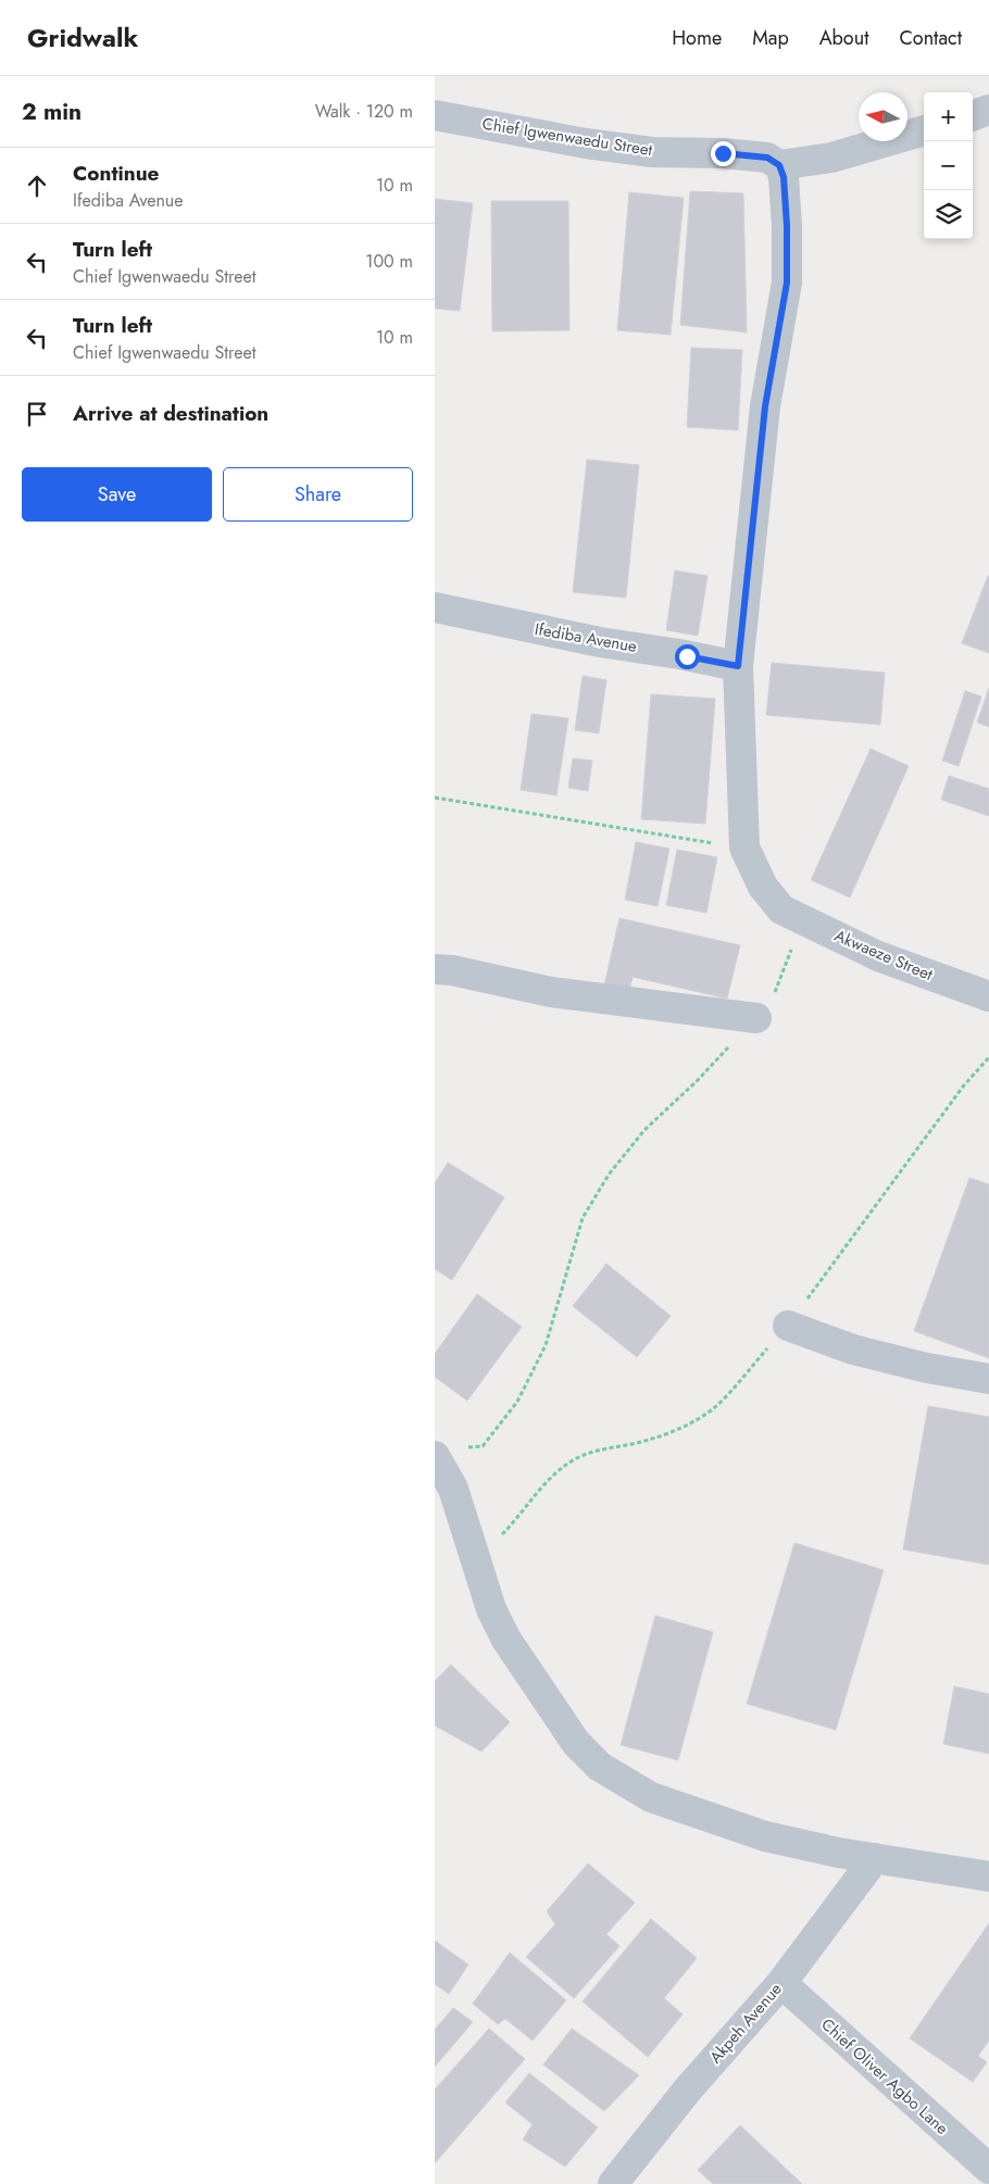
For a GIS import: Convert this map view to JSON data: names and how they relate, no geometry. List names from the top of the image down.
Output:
{
  "streets": {
    "street": [
      "Chief Igwenwaedu Street",
      "Ifediba Avenue",
      "Akwaeze Street",
      "Akpeh Avenue",
      "Chief Oliver Agbo Lane"
    ]
  },
  "crossings": [
    ["Akpeh Avenue", "Chief Oliver Agbo Lane"]
  ],
  "north": "left",
  "page": {
    "header": "Gridwalk",
    "nav": [
      "Home",
      "Map",
      "About",
      "Contact"
    ],
    "heading": ["2 min", "Walk · 120 m"],
    "map_buttons": ["+", "−"],
    "list": [
      ["Continue", "Ifediba Avenue", "10 m"],
      ["Turn left", "Chief Igwenwaedu Street", "100 m"],
      ["Turn left", "Chief Igwenwaedu Street", "10 m"],
      "Arrive at destination"
    ],
    "buttons": ["Save", "Share"]
  }
}
